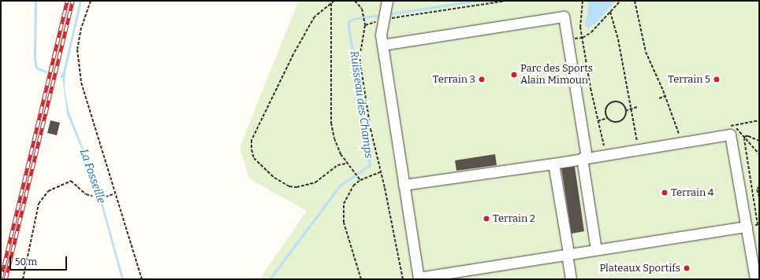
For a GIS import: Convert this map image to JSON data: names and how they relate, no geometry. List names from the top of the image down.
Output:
{
  "water": ["Ruisseau des Champs", "La Fosseille"],
  "places": [
    "Parc des Sports Alain Mimoun",
    "Terrain 3",
    "Terrain 5",
    "Terrain 4",
    "Terrain 2",
    "Plateaux Sportifs"
  ],
  "scale_bar": "50 m"
}
